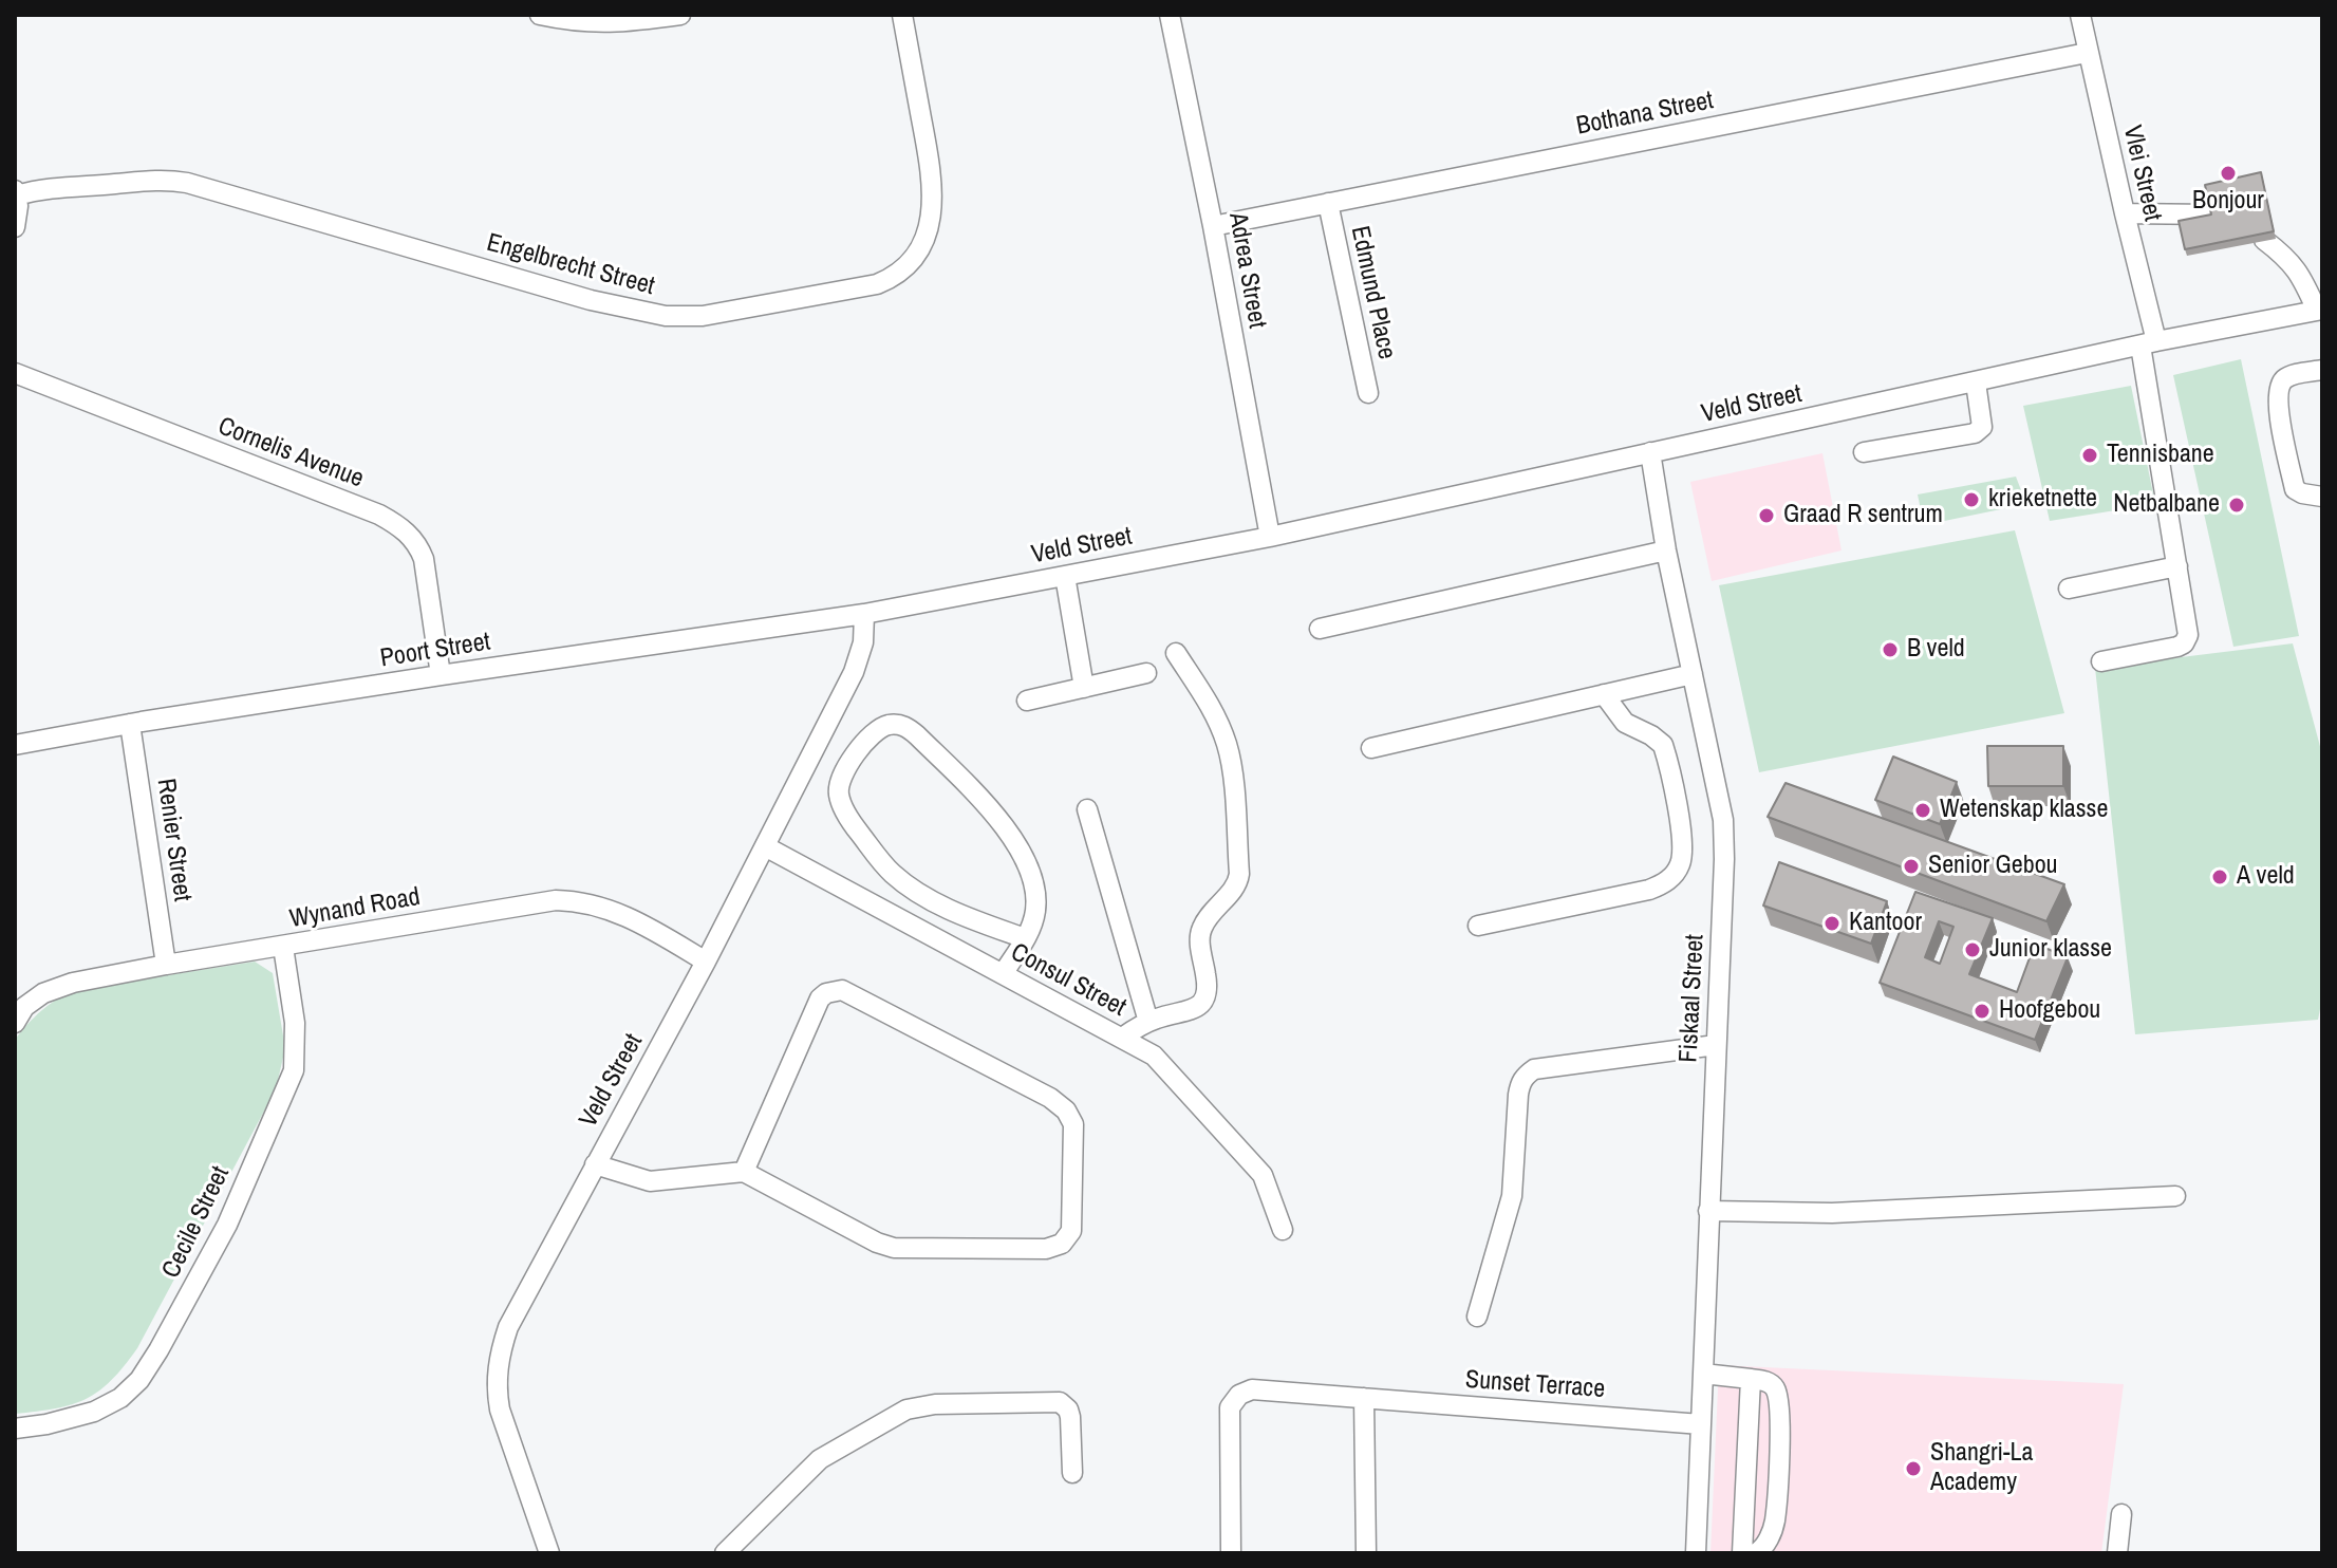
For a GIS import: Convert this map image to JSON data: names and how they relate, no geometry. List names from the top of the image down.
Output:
{
  "streets": {
    "street": [
      "Bothana Street",
      "Vlei Street",
      "Engelbrecht Street",
      "Adrea Street",
      "Edmund Place",
      "Veld Street",
      "Cornelis Avenue",
      "Poort Street",
      "Renier Street",
      "Wynand Road",
      "Consul Street",
      "Fiskaal Street",
      "Cecile Street",
      "Sunset Terrace"
    ]
  },
  "crossings": [
    ["Bothana Street", "Vlei Street"],
    ["Bothana Street", "Adrea Street"],
    ["Bothana Street", "Edmund Place"],
    ["Vlei Street", "Veld Street"],
    ["Adrea Street", "Veld Street"],
    ["Veld Street", "Poort Street"],
    ["Veld Street", "Wynand Road"],
    ["Veld Street", "Consul Street"],
    ["Veld Street", "Fiskaal Street"],
    ["Cornelis Avenue", "Poort Street"],
    ["Poort Street", "Renier Street"],
    ["Renier Street", "Wynand Road"],
    ["Wynand Road", "Cecile Street"],
    ["Fiskaal Street", "Sunset Terrace"]
  ],
  "places": [
    "Bonjour",
    "Tennisbane",
    "krieketnette",
    "Netbalbane",
    "Graad R sentrum",
    "B veld",
    "Wetenskap klasse",
    "Senior Gebou",
    "A veld",
    "Kantoor",
    "Junior klasse",
    "Hoofgebou",
    "Shangri-La Academy"
  ]
}
